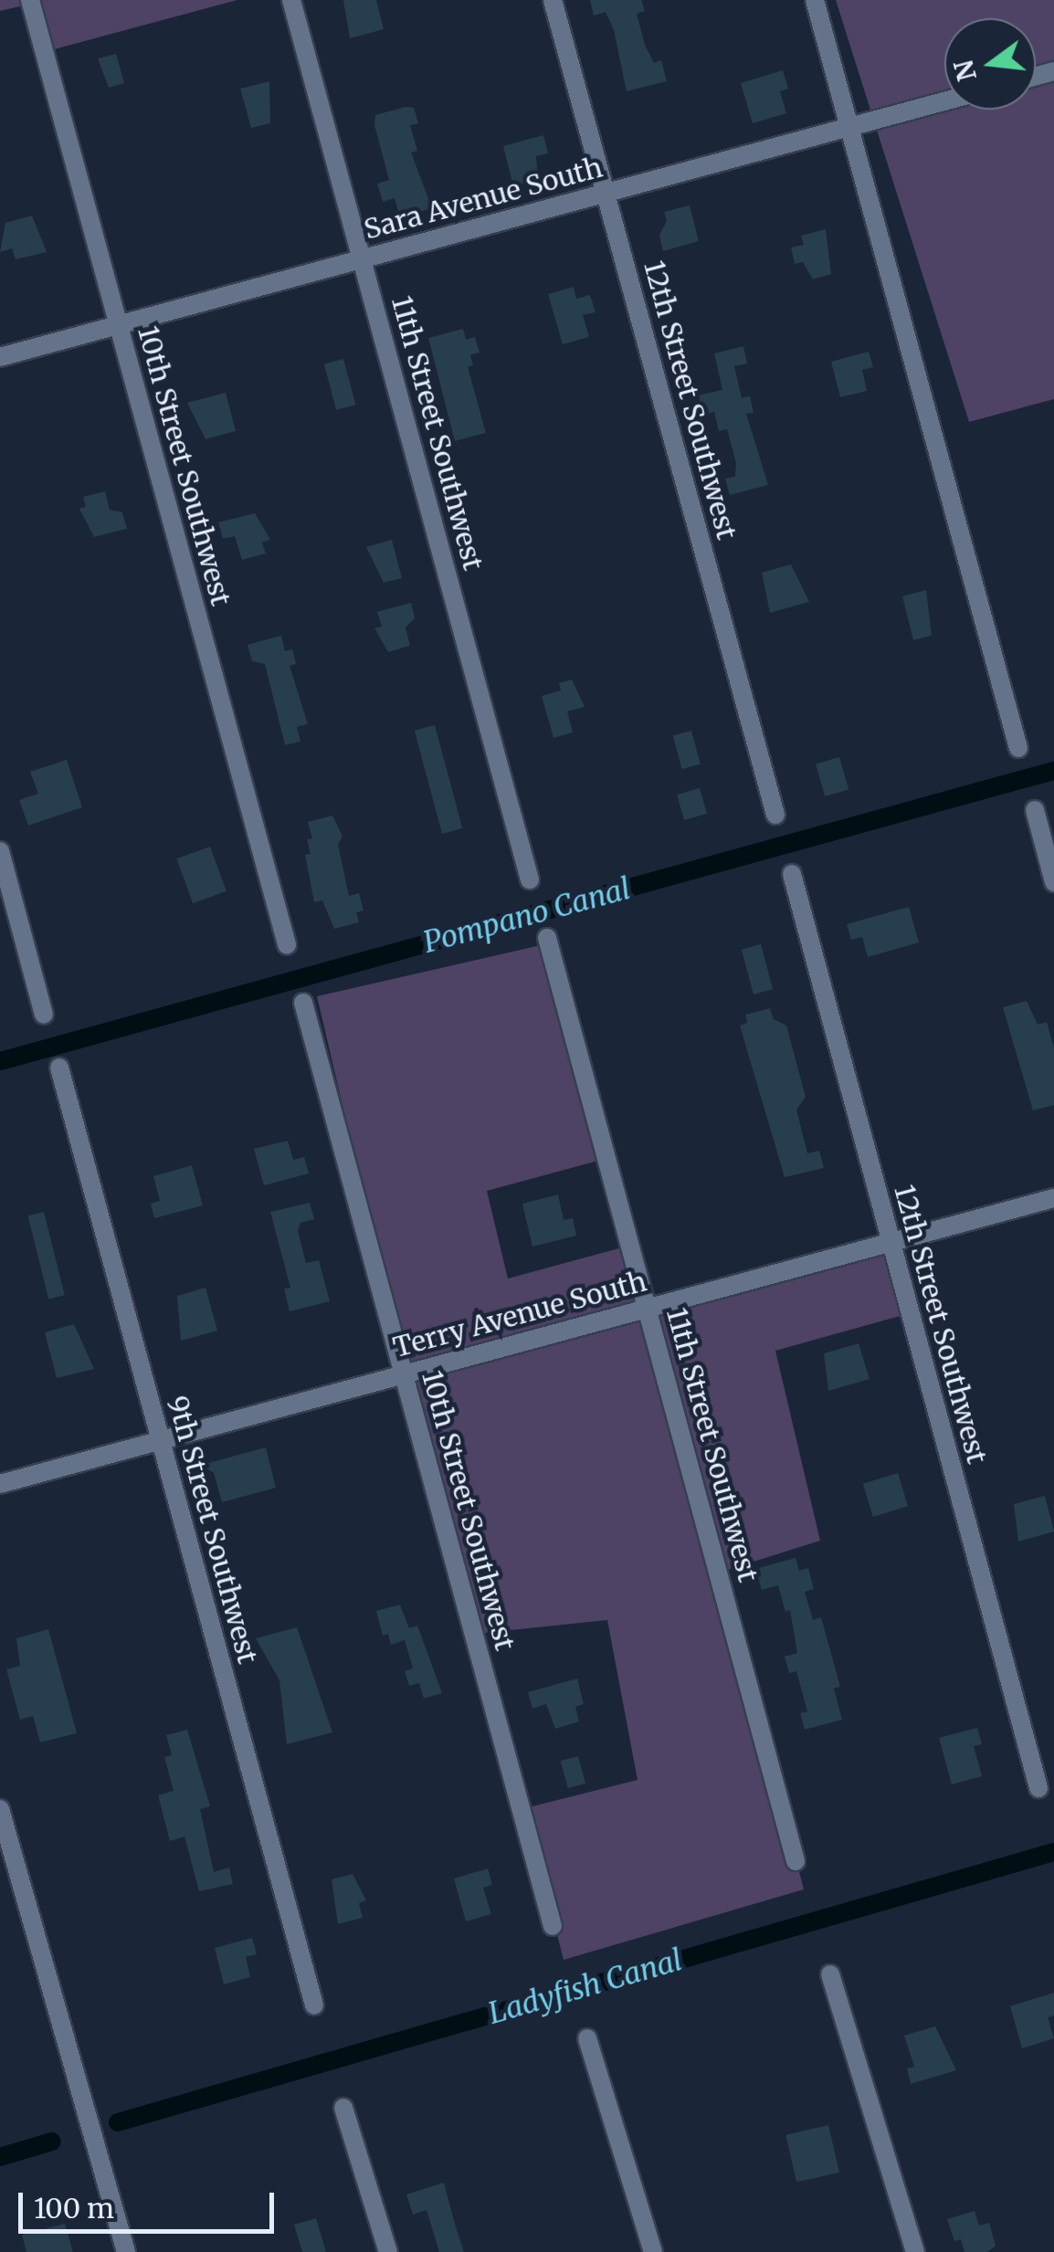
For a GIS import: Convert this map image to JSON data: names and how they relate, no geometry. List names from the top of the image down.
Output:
{
  "streets": {
    "street": [
      "Sara Avenue South",
      "12th Street Southwest",
      "11th Street Southwest",
      "10th Street Southwest",
      "Terry Avenue South",
      "9th Street Southwest"
    ]
  },
  "crossings": [
    ["Sara Avenue South", "12th Street Southwest"],
    ["Sara Avenue South", "11th Street Southwest"],
    ["Sara Avenue South", "10th Street Southwest"],
    ["12th Street Southwest", "Terry Avenue South"],
    ["11th Street Southwest", "Terry Avenue South"],
    ["10th Street Southwest", "Terry Avenue South"],
    ["Terry Avenue South", "9th Street Southwest"]
  ],
  "water": ["Pompano Canal", "Ladyfish Canal"],
  "scale_bar": "100 m",
  "north": "left"
}
